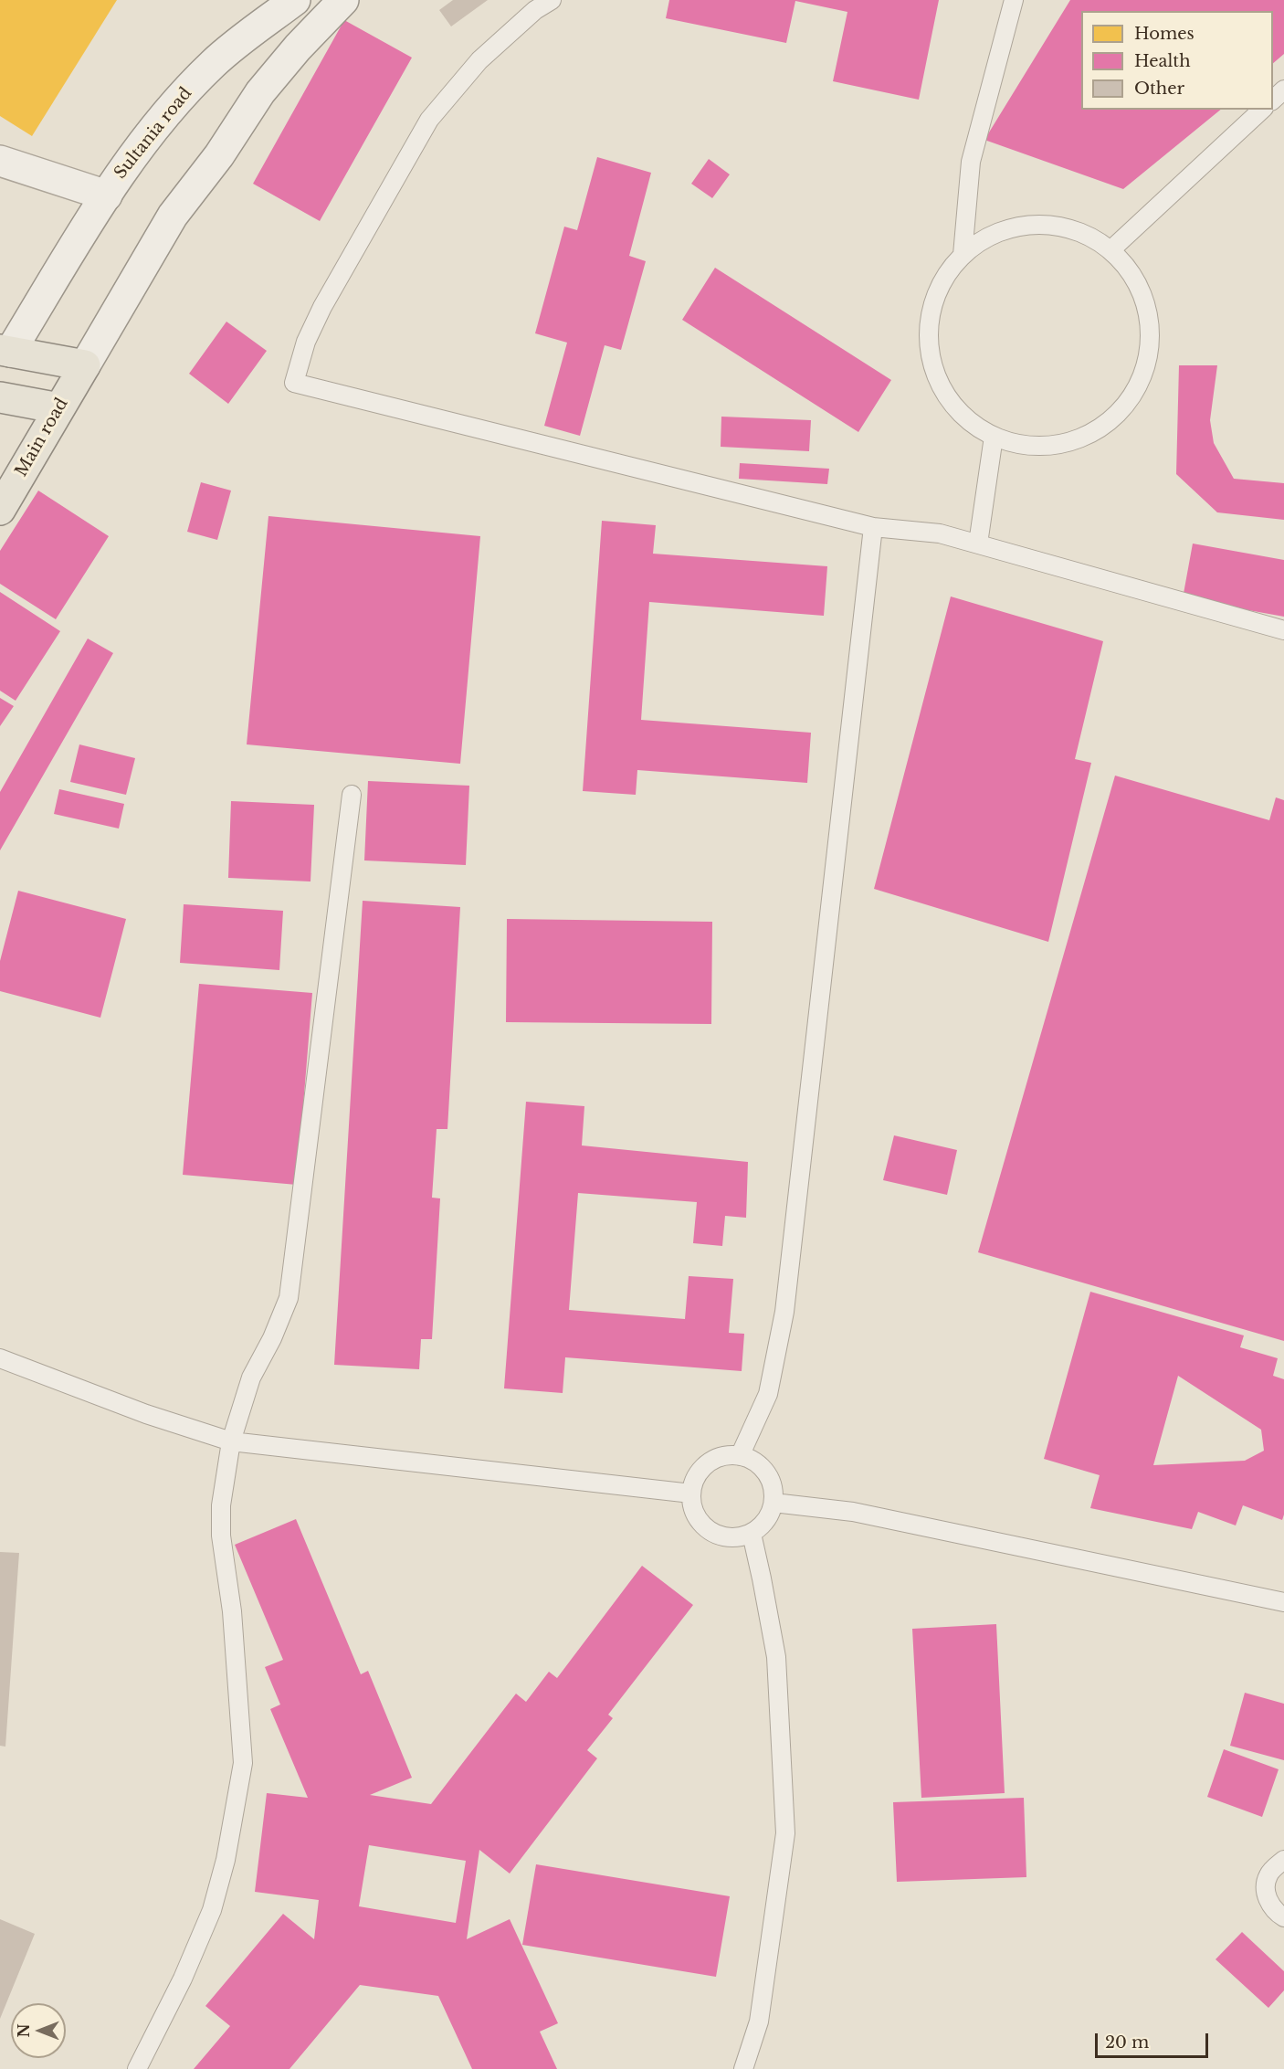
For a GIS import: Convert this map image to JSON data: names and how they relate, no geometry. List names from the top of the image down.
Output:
{
  "streets": {
    "main road": ["Sultania road", "Main road"]
  },
  "legend": ["Homes", "Health", "Other"],
  "scale_bar": "20 m",
  "north": "left"
}
